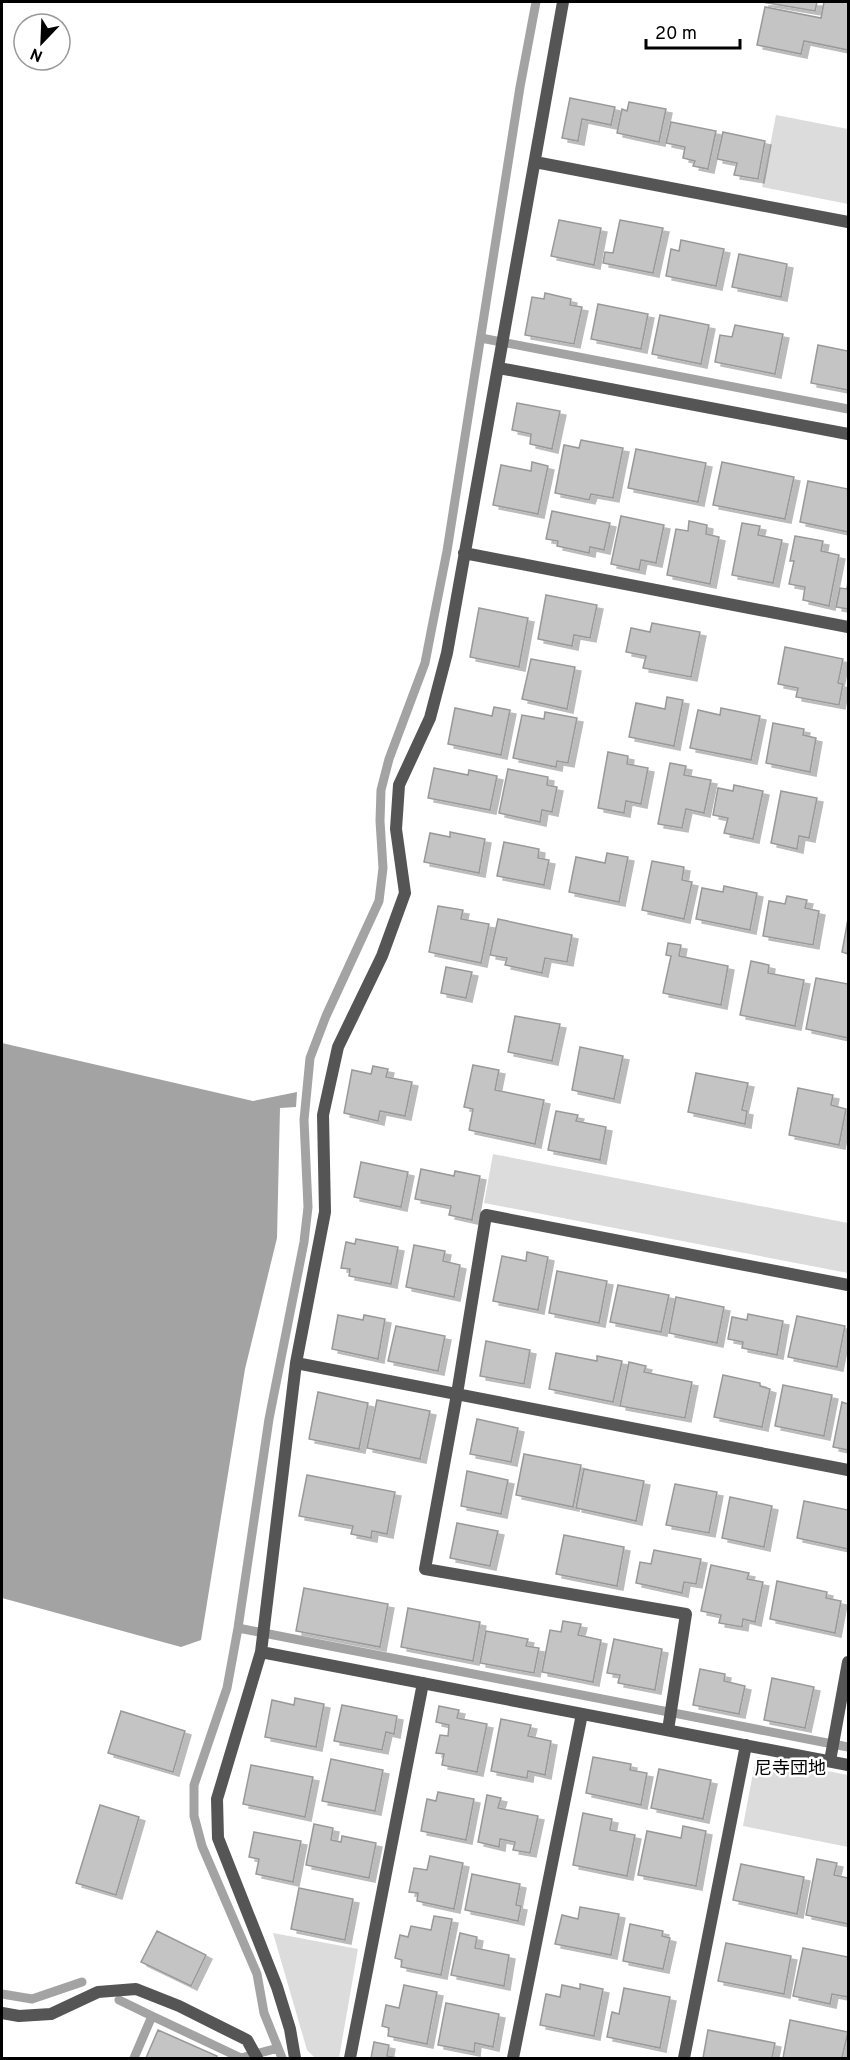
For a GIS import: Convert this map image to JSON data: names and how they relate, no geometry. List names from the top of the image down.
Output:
{
  "districts": ["尼寺団地"],
  "scale_bar": "20 m",
  "north": "bottom left"
}
